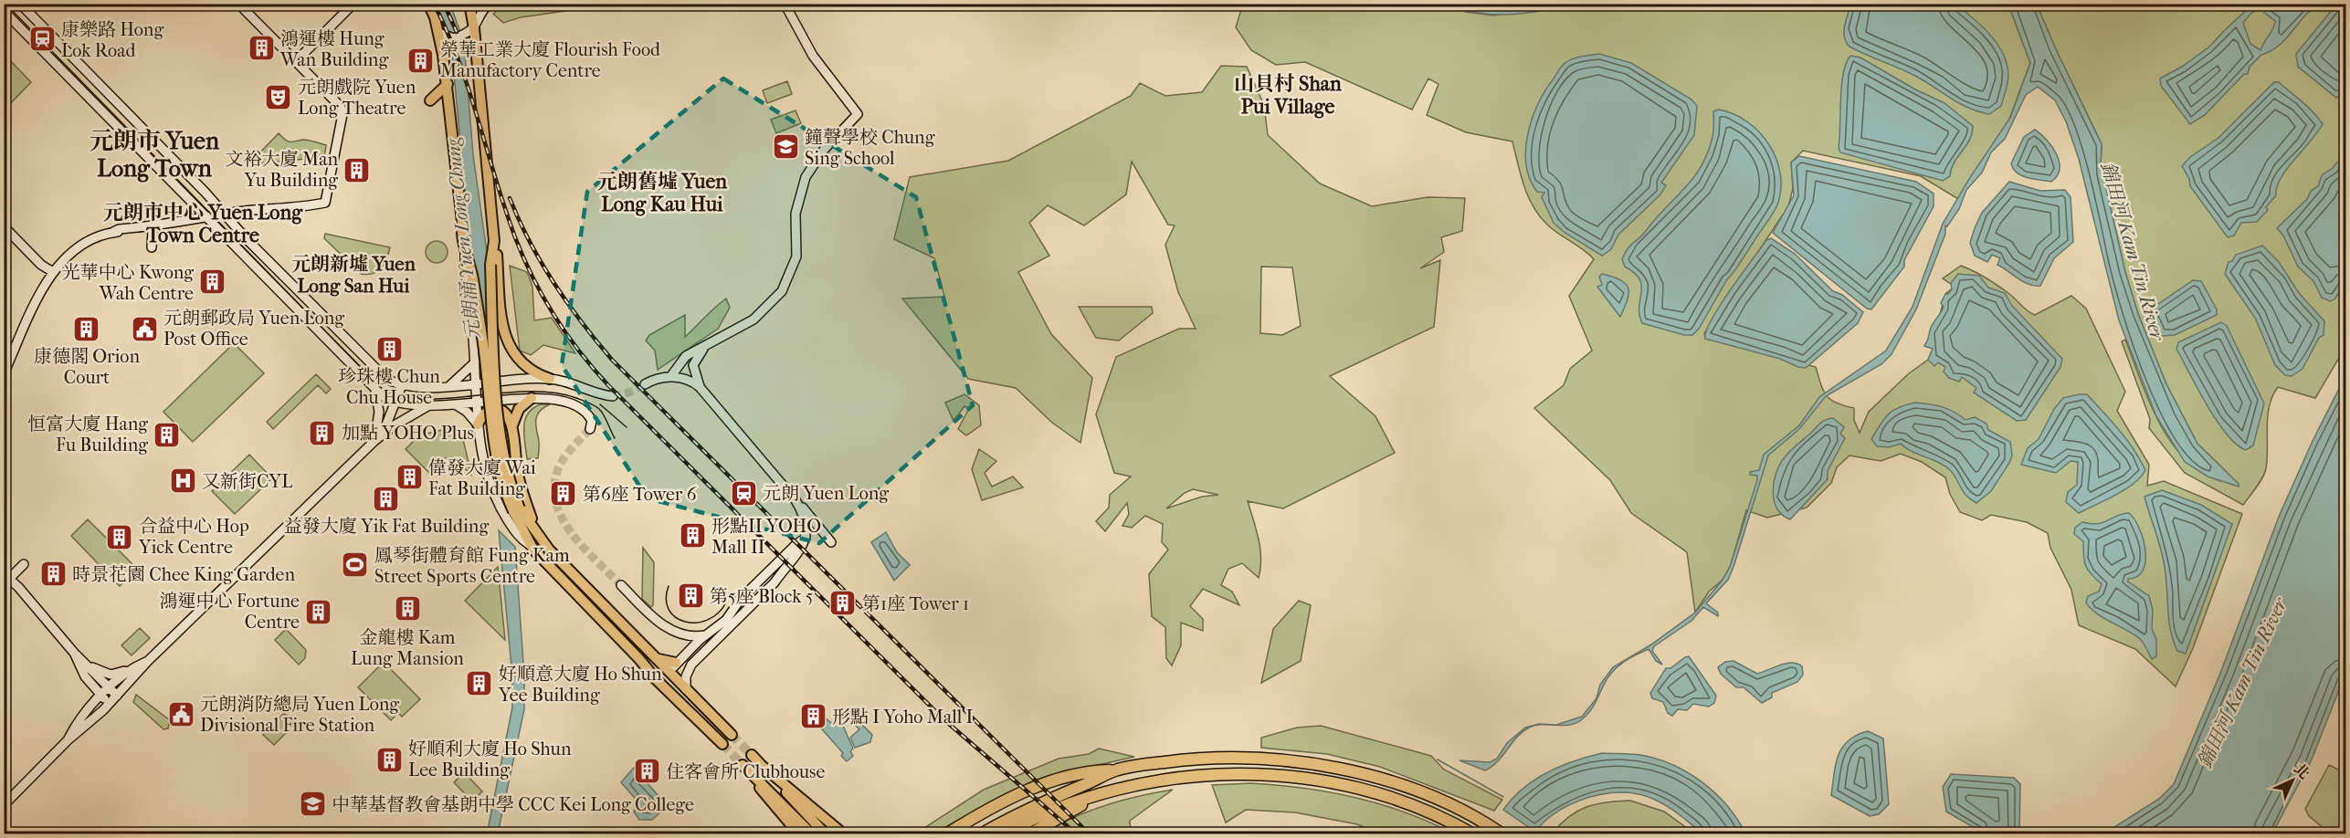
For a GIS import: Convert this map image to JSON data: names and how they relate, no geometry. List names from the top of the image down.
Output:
{
  "districts": [
    "山貝村 Shan Pui Village",
    "元朗市 Yuen Long Town",
    "元朗舊墟 Yuen Long Kau Hui",
    "元朗市中心 Yuen Long Town Centre",
    "元朗新墟 Yuen Long San Hui"
  ],
  "water": ["元朗涌 Yuen Long Chung", "錦田河 Kam Tin River"],
  "places": {
    "station": ["康樂路 Hong Lok Road", "元朗 Yuen Long"],
    "building": [
      "鴻運樓 Hung Wan Building",
      "榮華工業大廈 Flourish Food Manufactory Centre",
      "文裕大廈 Man Yu Building",
      "光華中心 Kwong Wah Centre",
      "康德閣 Orion Court",
      "珍珠樓 Chun Chu House",
      "加點 YOHO Plus",
      "恒富大廈 Hang Fu Building",
      "偉發大廈 Wai Fat Building",
      "第6座 Tower 6",
      "益發大廈 Yik Fat Building",
      "形點II YOHO Mall II",
      "合益中心 Hop Yick Centre",
      "時景花園 Chee King Garden",
      "第5座 Block 5",
      "第1座 Tower 1",
      "金龍樓 Kam Lung Mansion",
      "鴻運中心 Fortune Centre",
      "好順意大廈 Ho Shun Yee Building",
      "形點 I Yoho Mall I",
      "好順利大廈 Ho Shun Lee Building",
      "住客會所 Clubhouse"
    ],
    "theatre": ["元朗戲院 Yuen Long Theatre"],
    "school or university": ["鐘聲學校 Chung Sing School", "中華基督教會基朗中學 CCC Kei Long College"],
    "public building": ["元朗郵政局 Yuen Long Post Office", "元朗消防總局 Yuen Long Divisional Fire Station"],
    "hospital": ["又新街CYL"],
    "sports": ["鳳琴街體育館 Fung Kam Street Sports Centre"]
  },
  "north": "top right"
}
